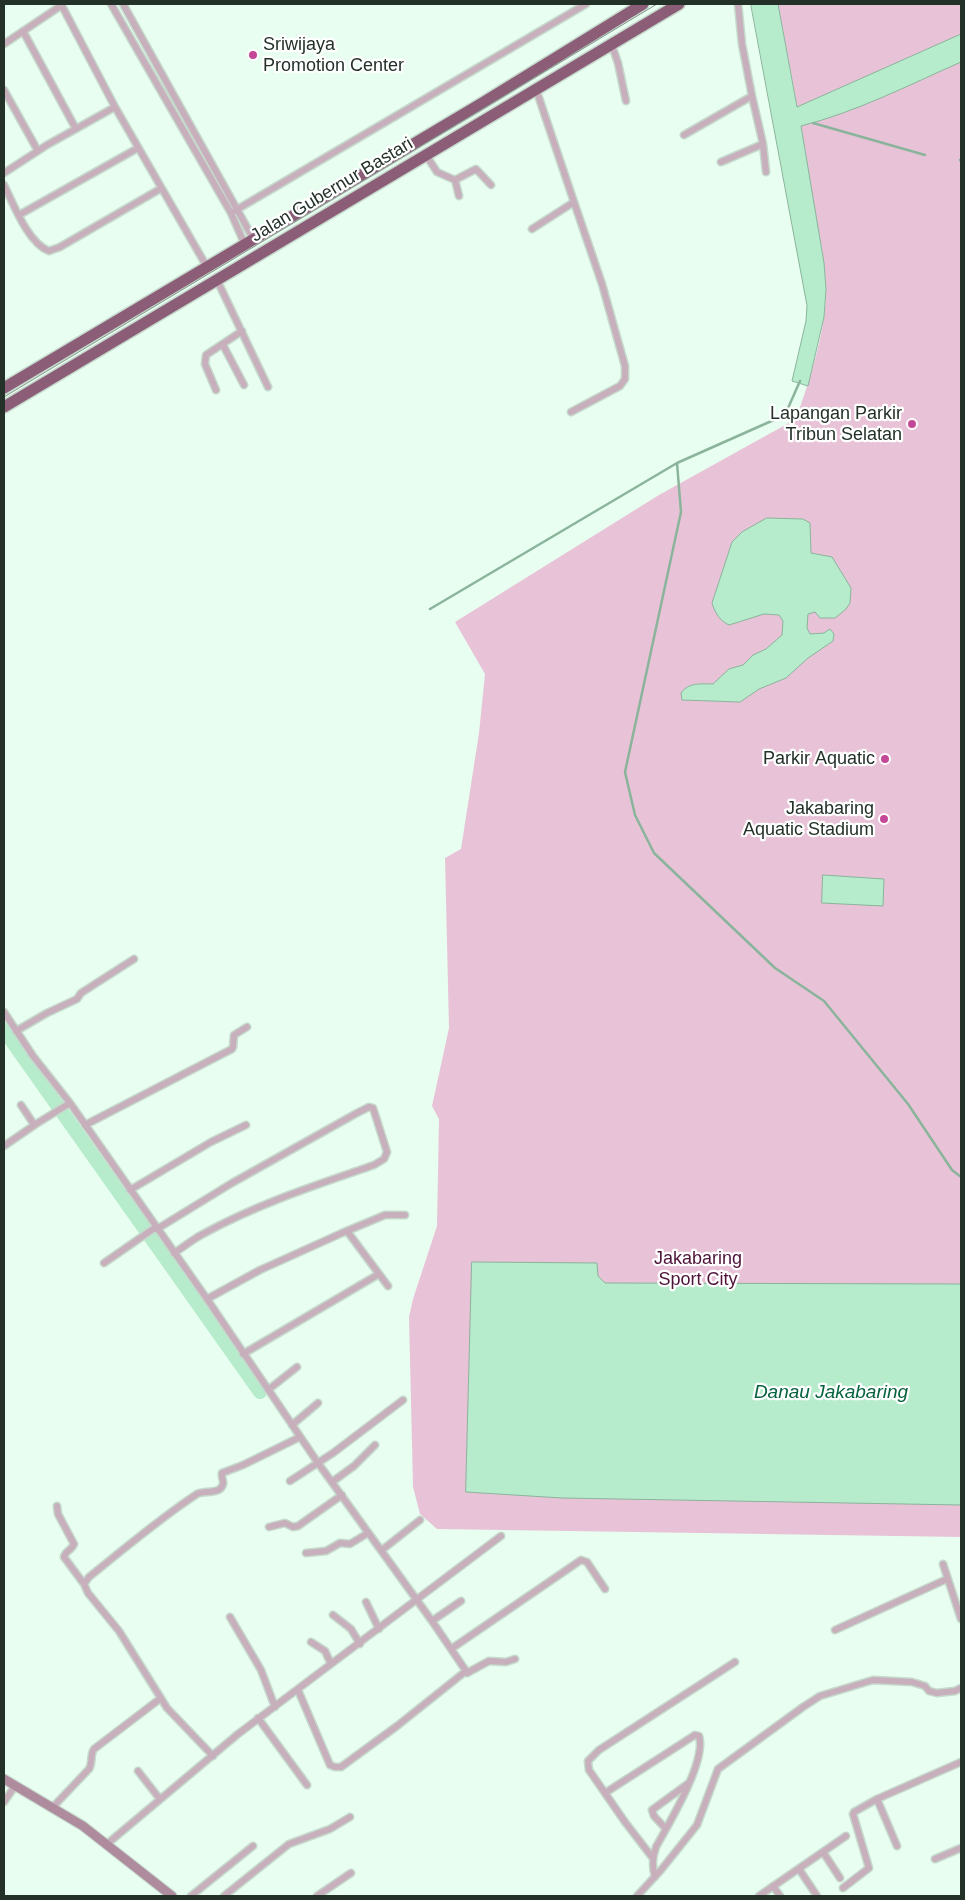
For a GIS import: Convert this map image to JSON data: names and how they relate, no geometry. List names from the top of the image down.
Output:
{
  "streets": {
    "highway": ["Jalan Gubernur Bastari"]
  },
  "water": ["Danau Jakabaring"],
  "parks": ["Jakabaring Sport City"],
  "places": [
    "Sriwijaya Promotion Center",
    "Lapangan Parkir Tribun Selatan",
    "Parkir Aquatic",
    "Jakabaring Aquatic Stadium"
  ]
}
